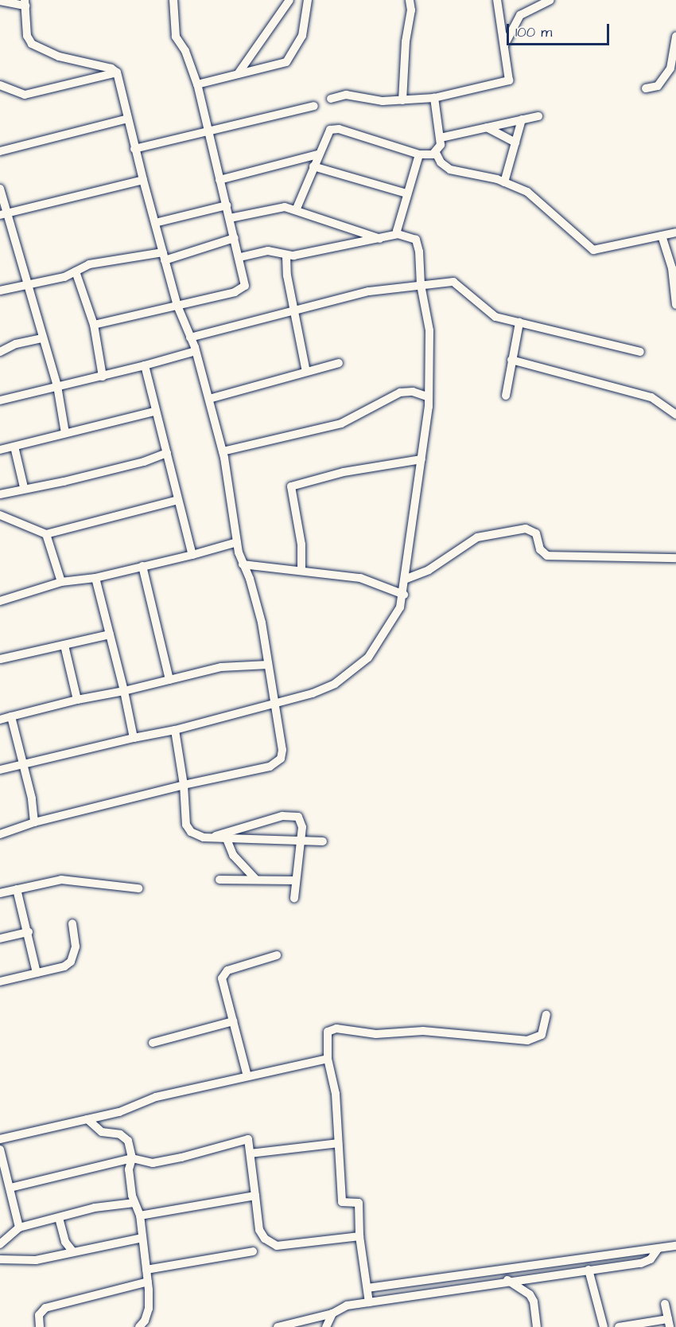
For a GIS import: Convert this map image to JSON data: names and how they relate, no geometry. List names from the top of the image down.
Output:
{
  "scale_bar": "100 m"
}
